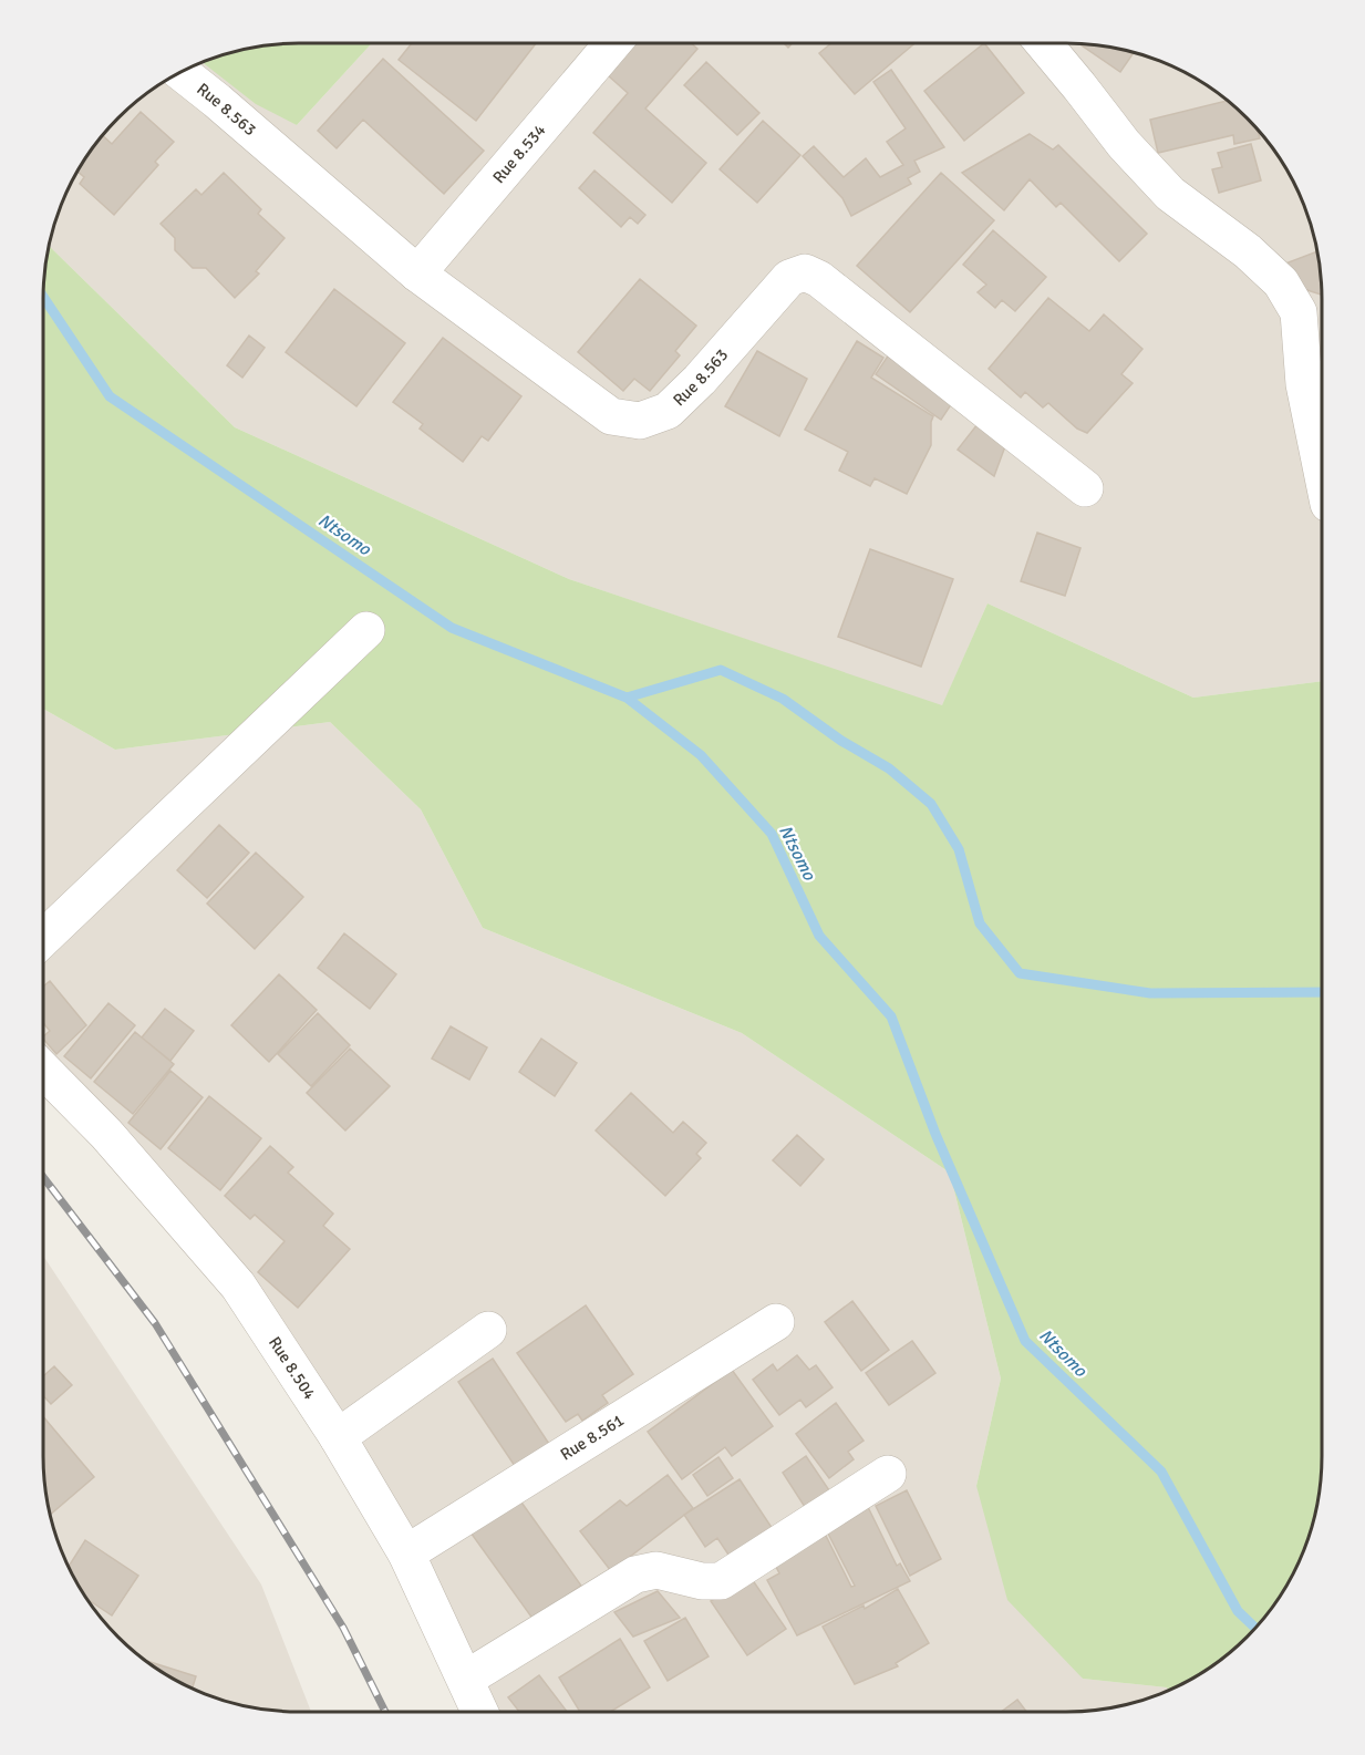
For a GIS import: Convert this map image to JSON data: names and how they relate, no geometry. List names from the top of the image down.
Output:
{
  "streets": {
    "street": [
      "Rue 8.563",
      "Rue 8.534",
      "Rue 8.504",
      "Rue 8.561"
    ]
  },
  "crossings": [
    ["Rue 8.563", "Rue 8.534"],
    ["Rue 8.504", "Rue 8.561"]
  ],
  "water": ["Ntsomo"]
}
